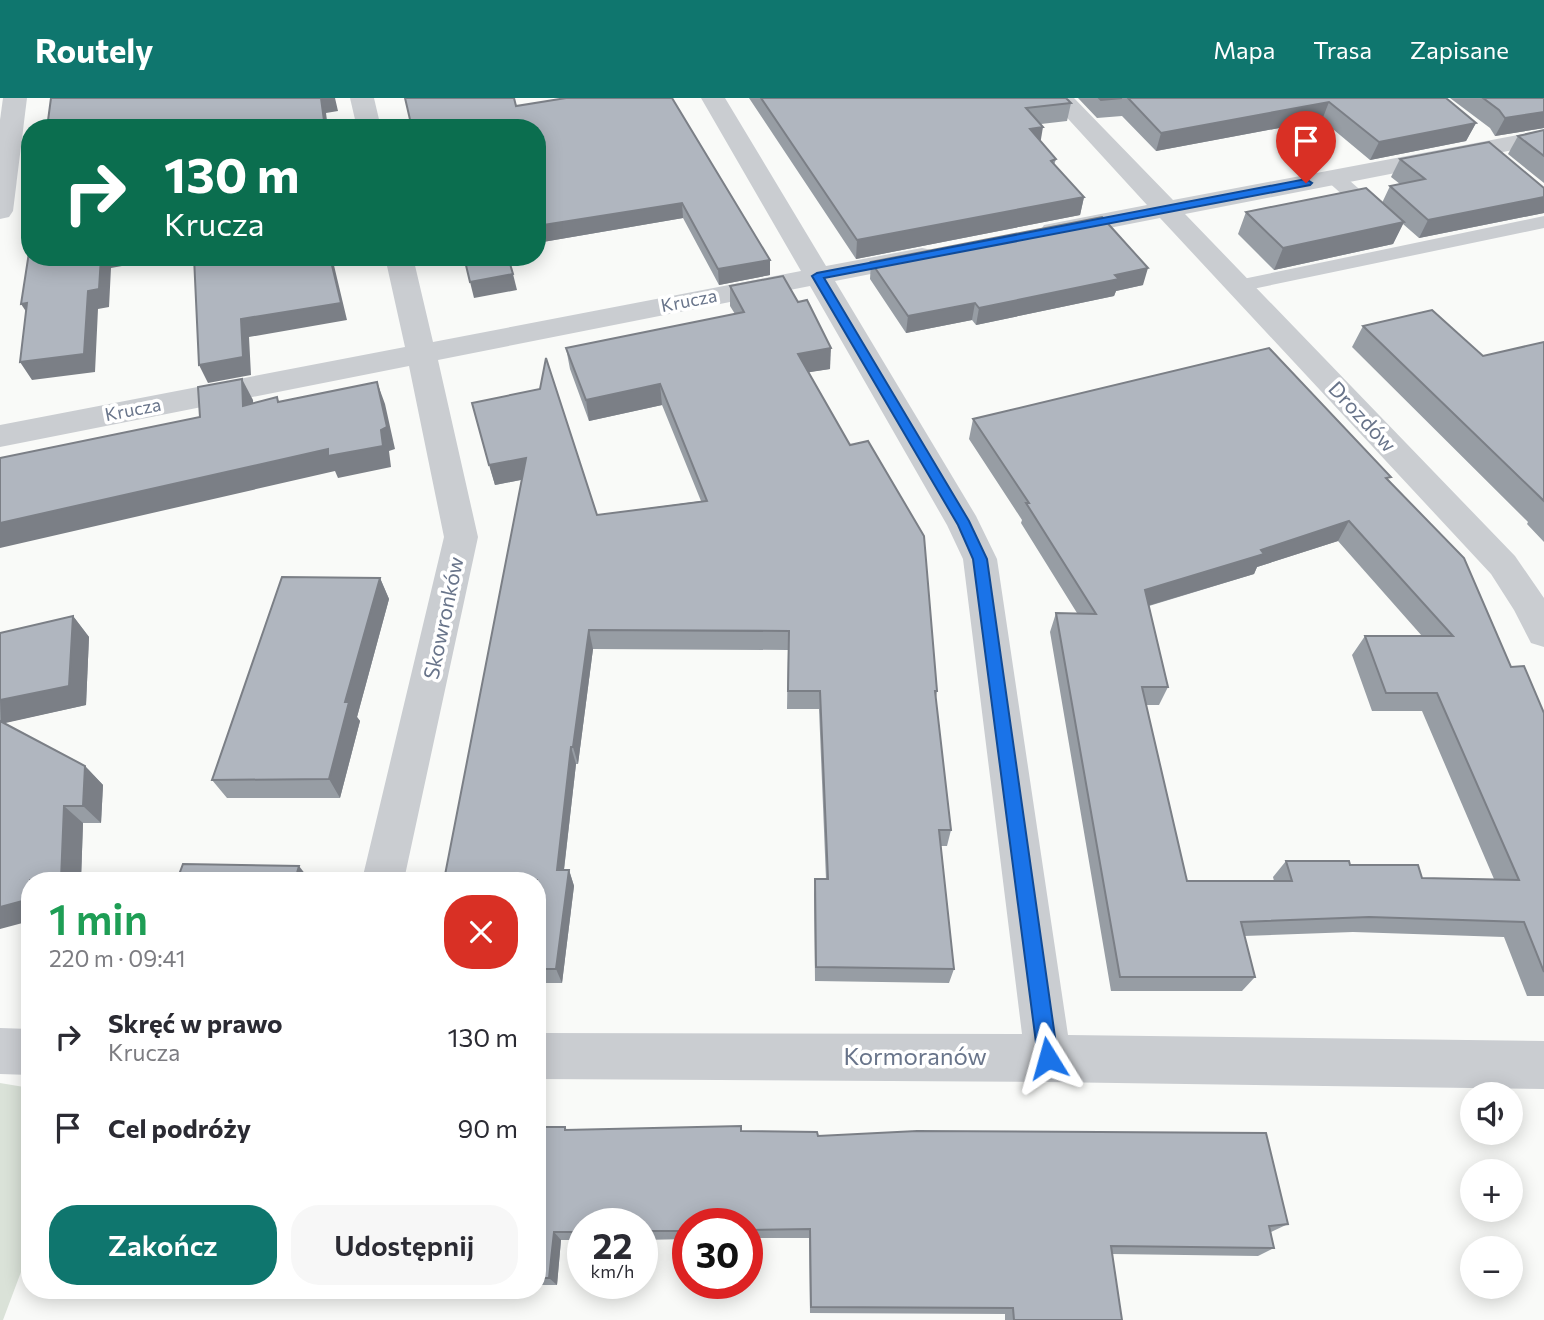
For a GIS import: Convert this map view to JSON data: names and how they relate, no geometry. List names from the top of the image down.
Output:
{
  "streets": {
    "street": [
      "Krucza",
      "Drozdów",
      "Skowronków",
      "Kormoranów"
    ]
  },
  "crossings": [
    ["Krucza", "Skowronków"]
  ],
  "page": {
    "header": "Routely",
    "nav": ["Mapa", "Trasa", "Zapisane"],
    "turn": ["130 m", "Krucza"],
    "heading": ["1 min", "220 m · 09:41"],
    "list": [
      {
        "name": "Skręć w prawo",
        "note": "Krucza",
        "value": "130 m"
      },
      {
        "name": "Cel podróży",
        "value": "90 m"
      }
    ],
    "map_buttons": ["+", "−"],
    "buttons": ["Zakończ", "Udostępnij"],
    "speed": "22 km/h",
    "limit": "30"
  }
}
